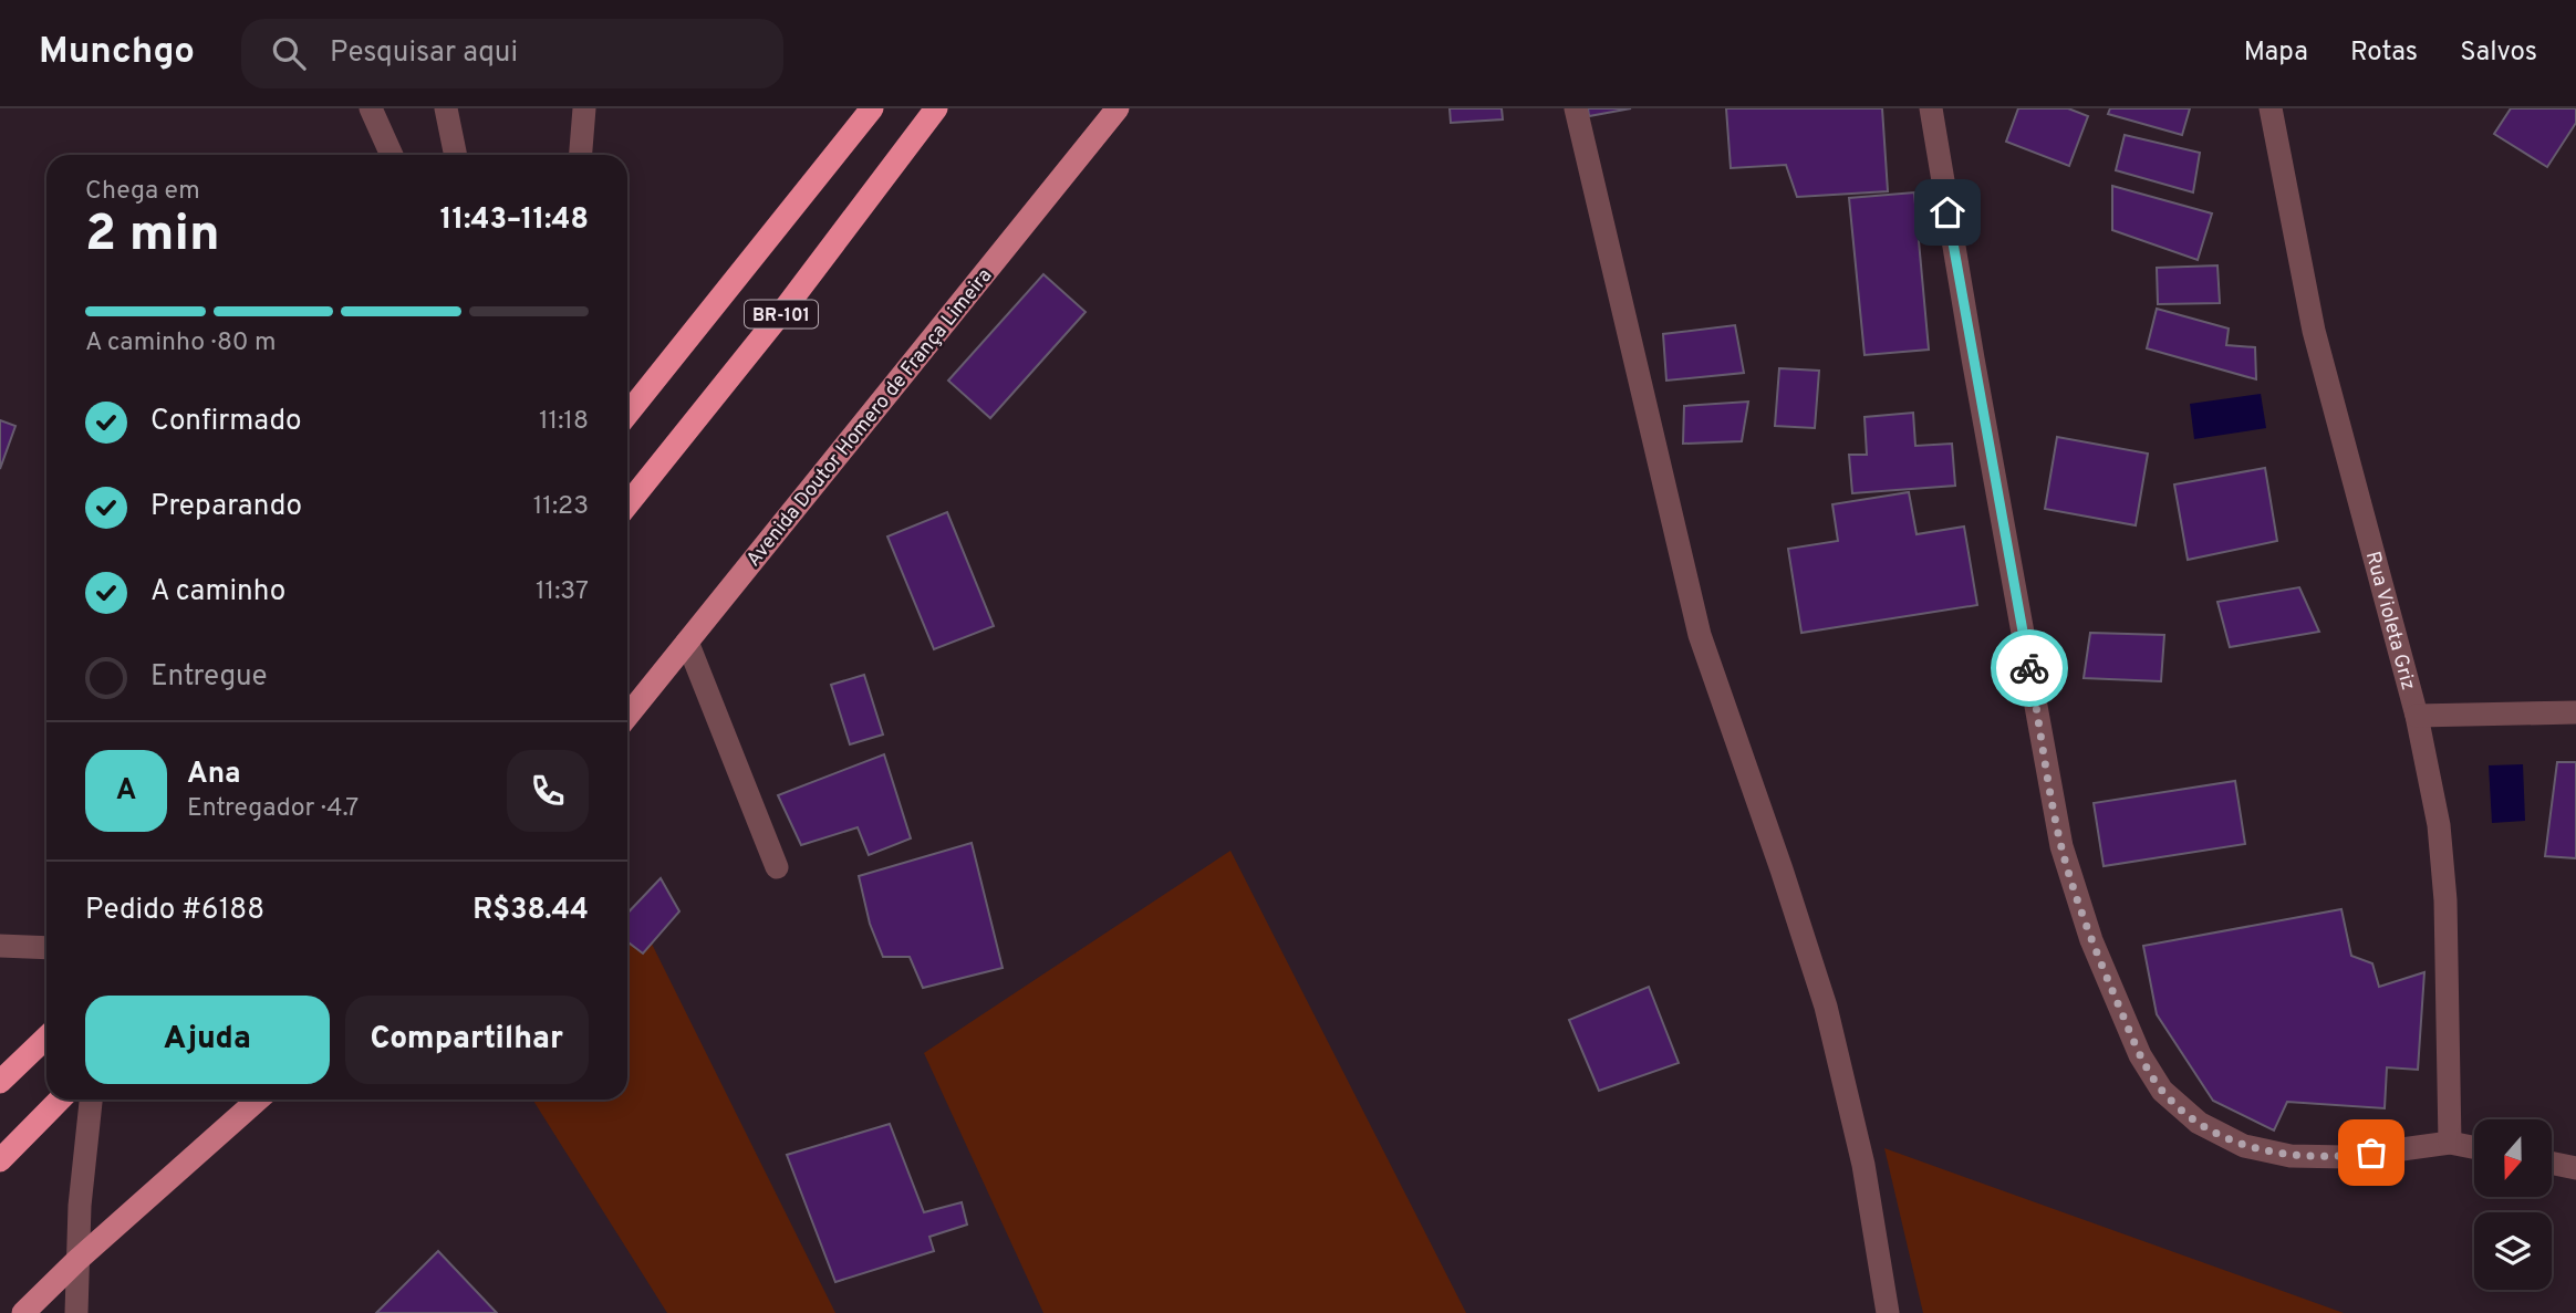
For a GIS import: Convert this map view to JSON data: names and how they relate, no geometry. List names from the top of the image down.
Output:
{
  "streets": {
    "highway": ["BR-101"],
    "main road": ["Avenida Doutor Homero de França Limeira"],
    "street": ["Rua Violeta Griz"]
  },
  "north": "bottom",
  "page": {
    "header": "Munchgo",
    "search": "Pesquisar aqui",
    "nav": ["Mapa", "Rotas", "Salvos"],
    "heading": ["2 min", "Chega em", "11:43–11:48"],
    "panel": [
      "Ana",
      "Entregador · 4.7",
      "Pedido #6188",
      "R$38.44"
    ],
    "bar": "A caminho · 80 m",
    "list": [
      ["Confirmado", "11:18"],
      ["Preparando", "11:23"],
      ["A caminho", "11:37"],
      "Entregue"
    ],
    "round": "A",
    "buttons": ["Ajuda", "Compartilhar"]
  }
}
